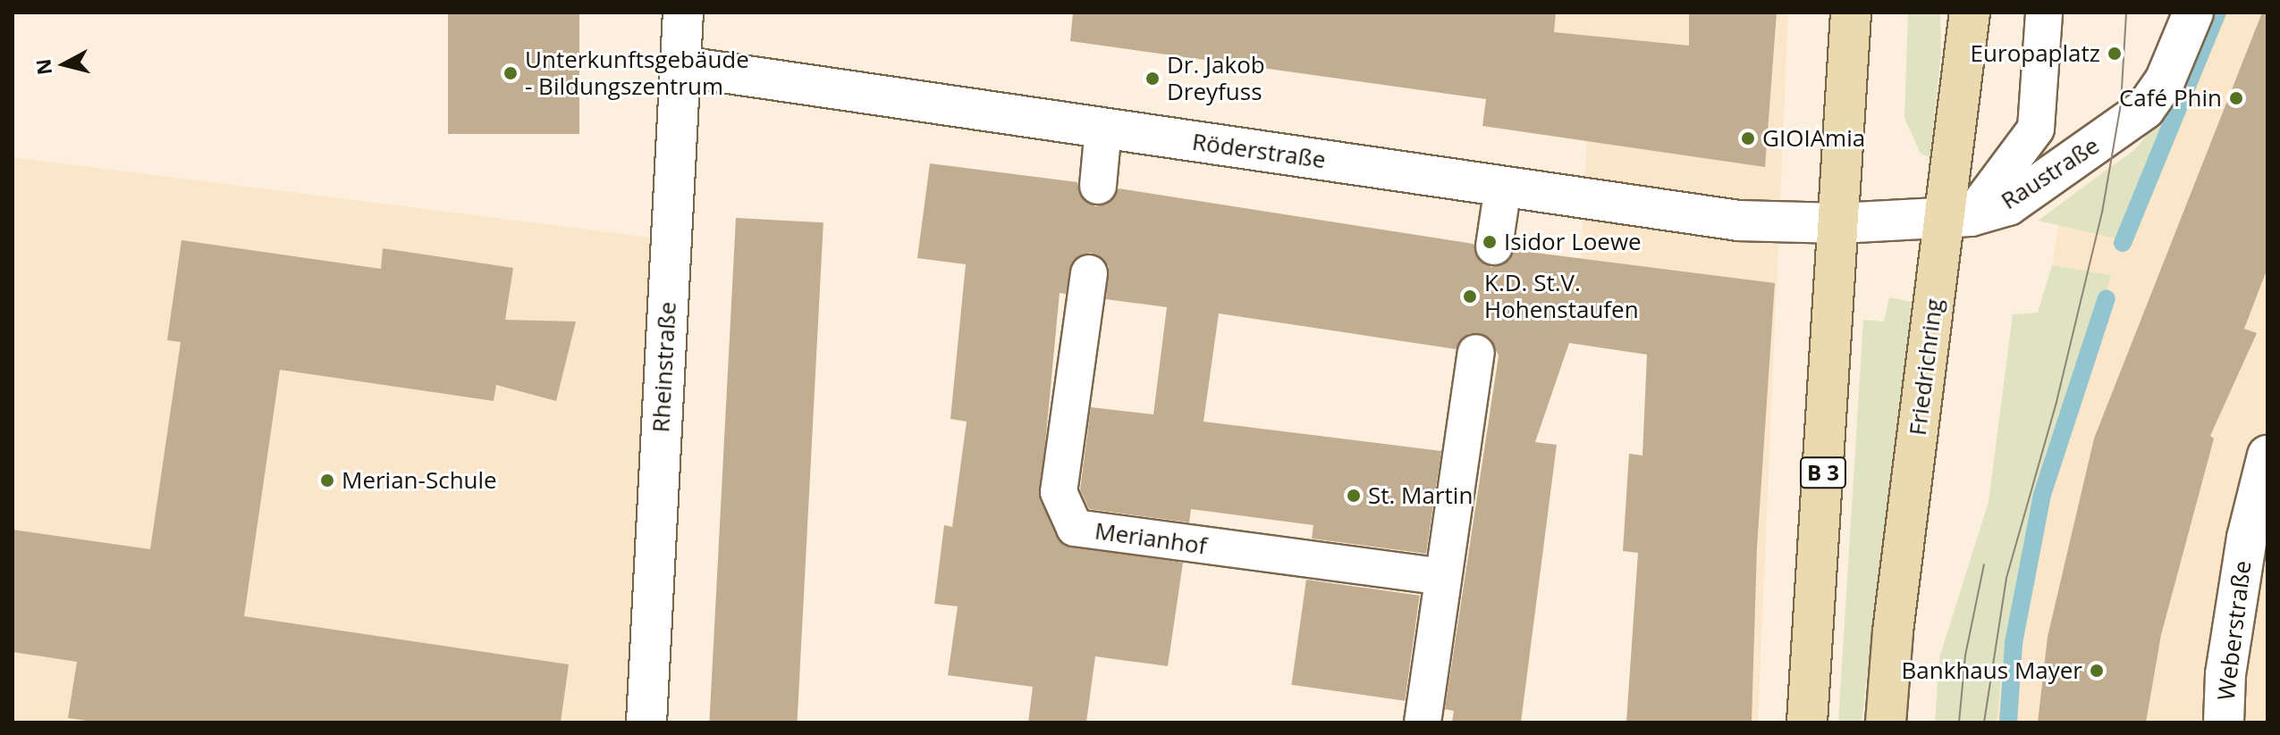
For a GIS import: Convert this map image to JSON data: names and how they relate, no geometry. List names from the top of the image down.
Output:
{
  "streets": {
    "main road": ["Friedrichring", "B 3"],
    "street": [
      "Röderstraße",
      "Raustraße",
      "Rheinstraße",
      "Weberstraße"
    ],
    "lane": ["Merianhof"]
  },
  "crossings": [
    ["Röderstraße", "Raustraße"],
    ["Röderstraße", "Rheinstraße"],
    ["Röderstraße", "B 3"],
    ["Raustraße", "Friedrichring"],
    ["Raustraße", "B 3"]
  ],
  "places": [
    "Europaplatz",
    "Unterkunftsgebäude - Bildungszentrum",
    "Dr. Jakob Dreyfuss",
    "Café Phin",
    "GIOIAmia",
    "Isidor Loewe",
    "K.D. St.V. Hohenstaufen",
    "Merian-Schule",
    "St. Martin",
    "Bankhaus Mayer"
  ],
  "north": "left"
}
